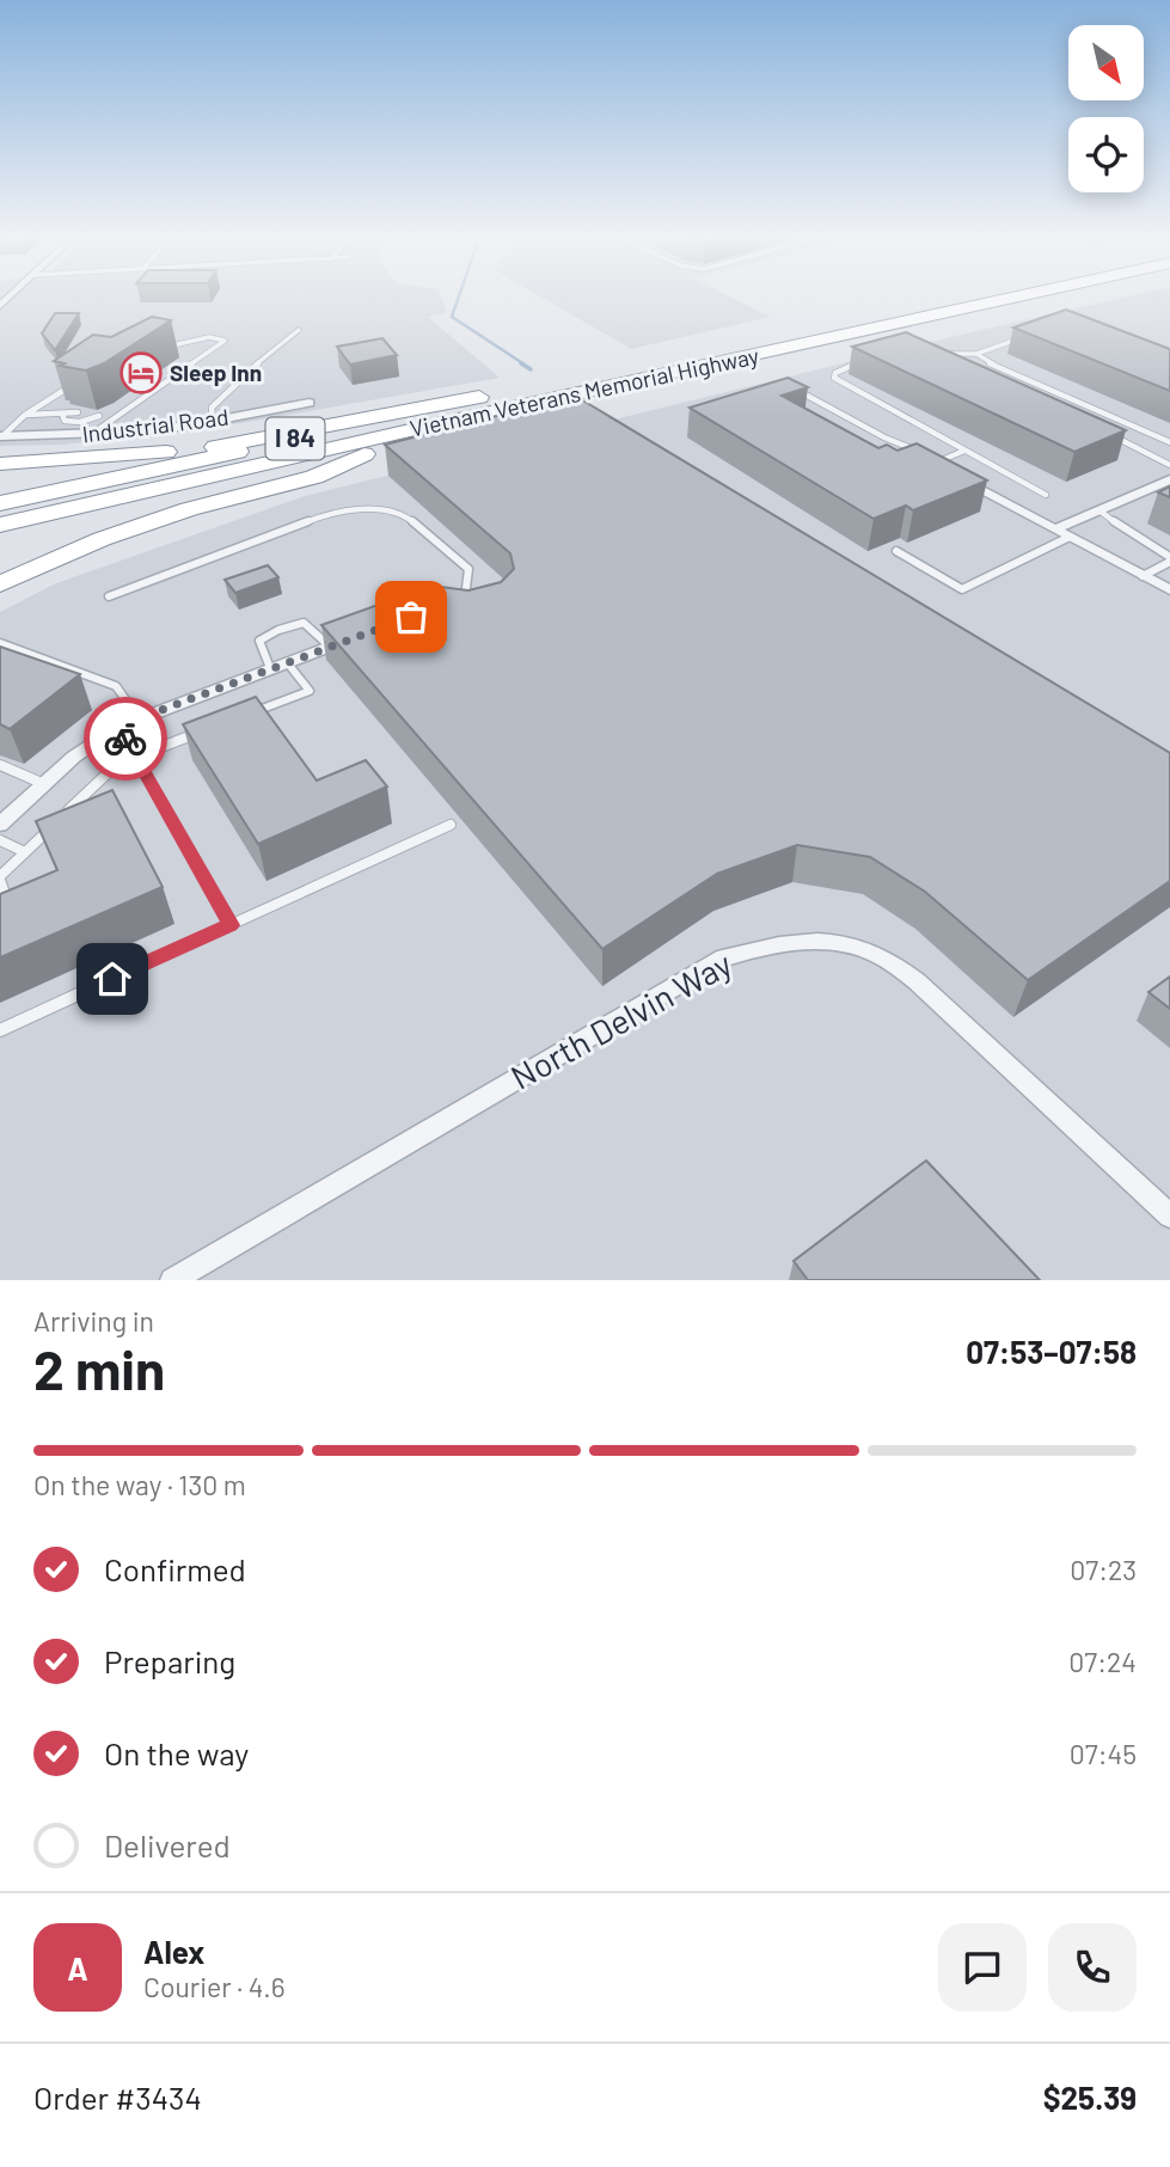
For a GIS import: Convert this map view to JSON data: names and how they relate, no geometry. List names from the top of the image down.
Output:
{
  "streets": {
    "highway": ["Vietnam Veterans Memorial Highway", "I 84"],
    "street": ["Industrial Road", "North Delvin Way"]
  },
  "places": {
    "hotel": ["Sleep Inn"]
  },
  "north": "bottom right",
  "page": {
    "heading": ["2 min", "Arriving in", "07:53–07:58"],
    "panel": [
      "Alex",
      "Courier · 4.6",
      "Order #3434",
      "$25.39"
    ],
    "bar": "On the way · 130 m",
    "list": [
      ["Confirmed", "07:23"],
      ["Preparing", "07:24"],
      ["On the way", "07:45"],
      "Delivered"
    ],
    "round": "A"
  }
}
